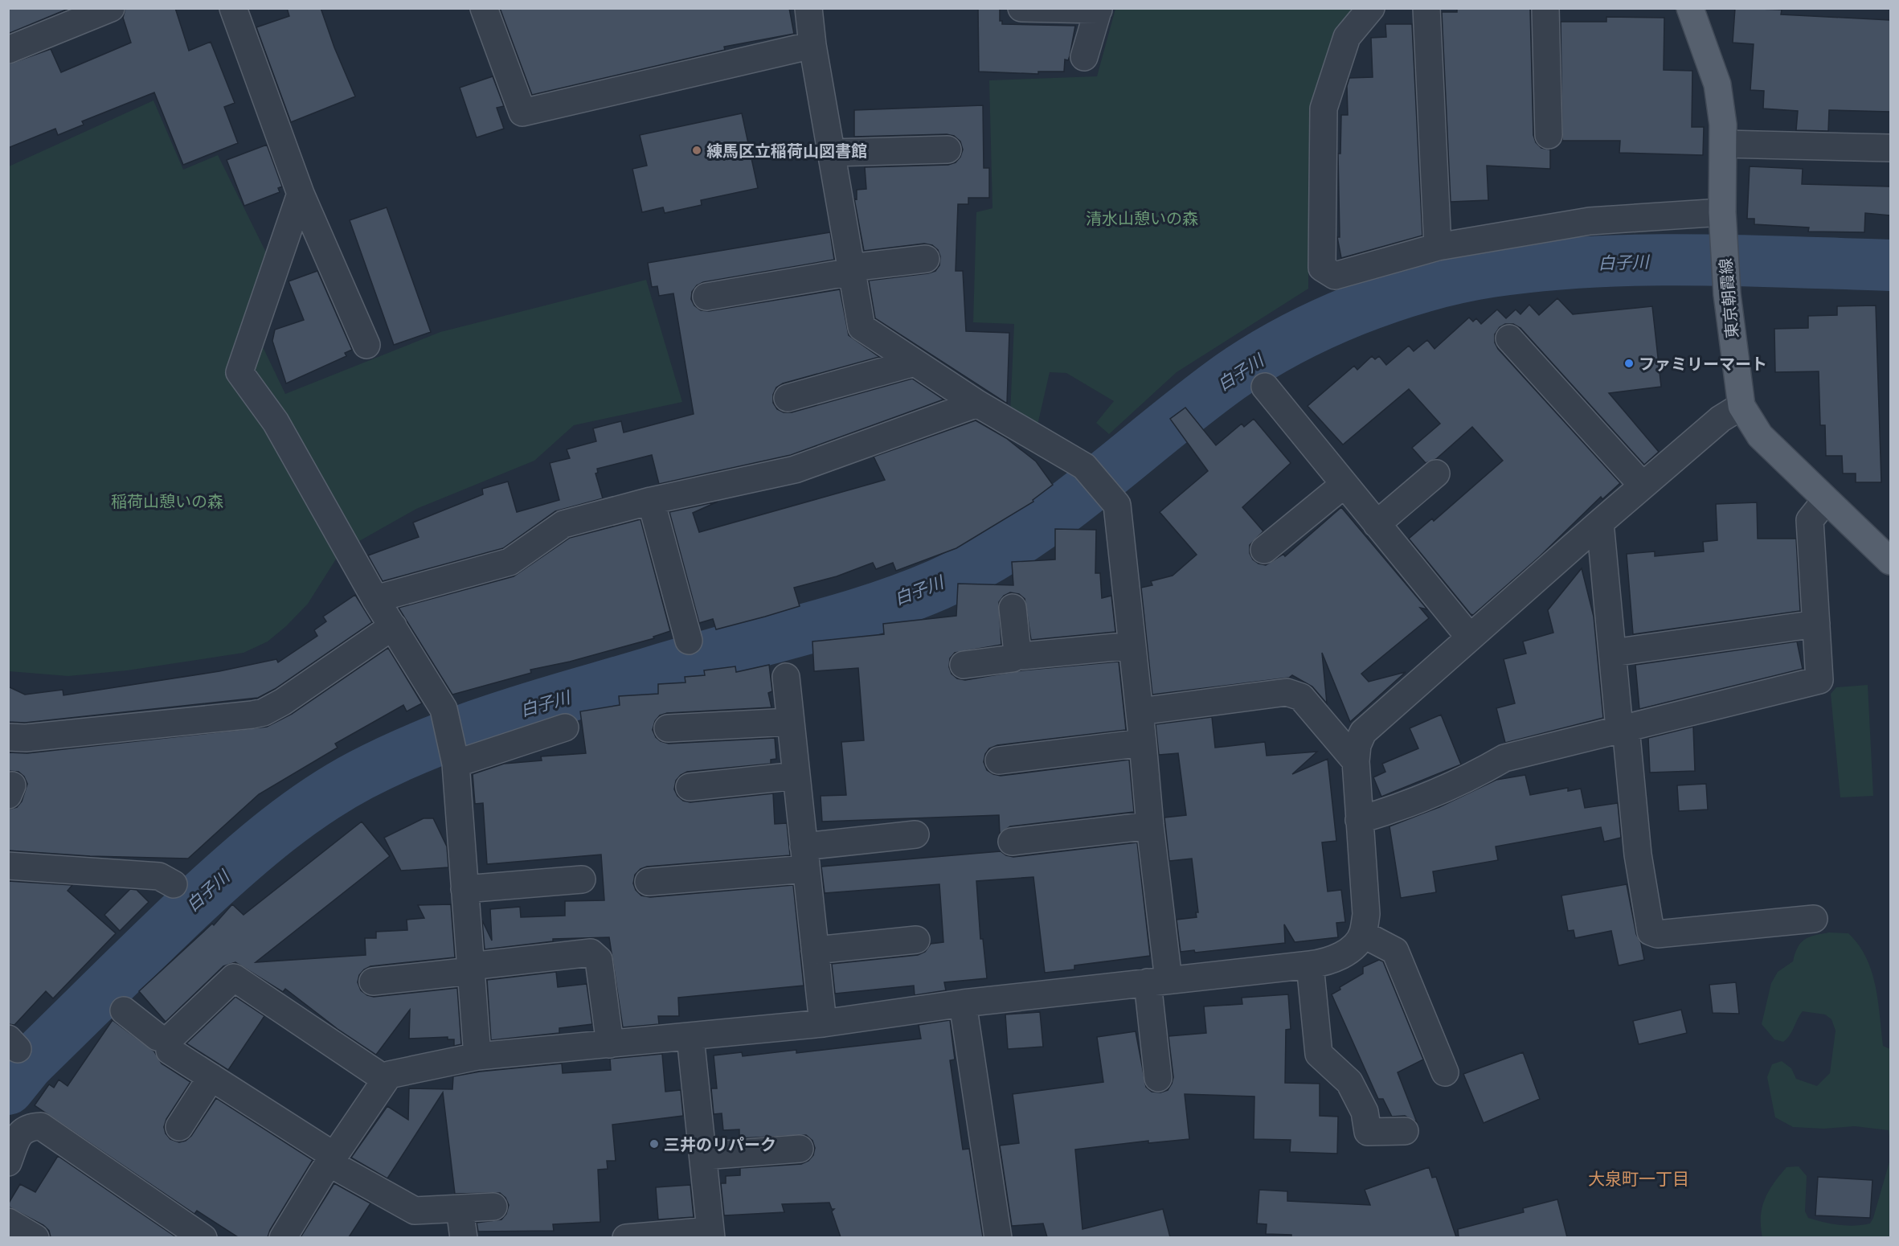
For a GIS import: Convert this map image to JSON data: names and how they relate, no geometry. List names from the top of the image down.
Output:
{
  "streets": {
    "main road": ["東京朝霞線"]
  },
  "districts": ["大泉町一丁目"],
  "water": ["白子川"],
  "parks": ["清水山憩いの森", "稲荷山憩いの森"],
  "places": ["練馬区立稲荷山図書館", "ファミリーマート", "三井のリパーク"]
}
